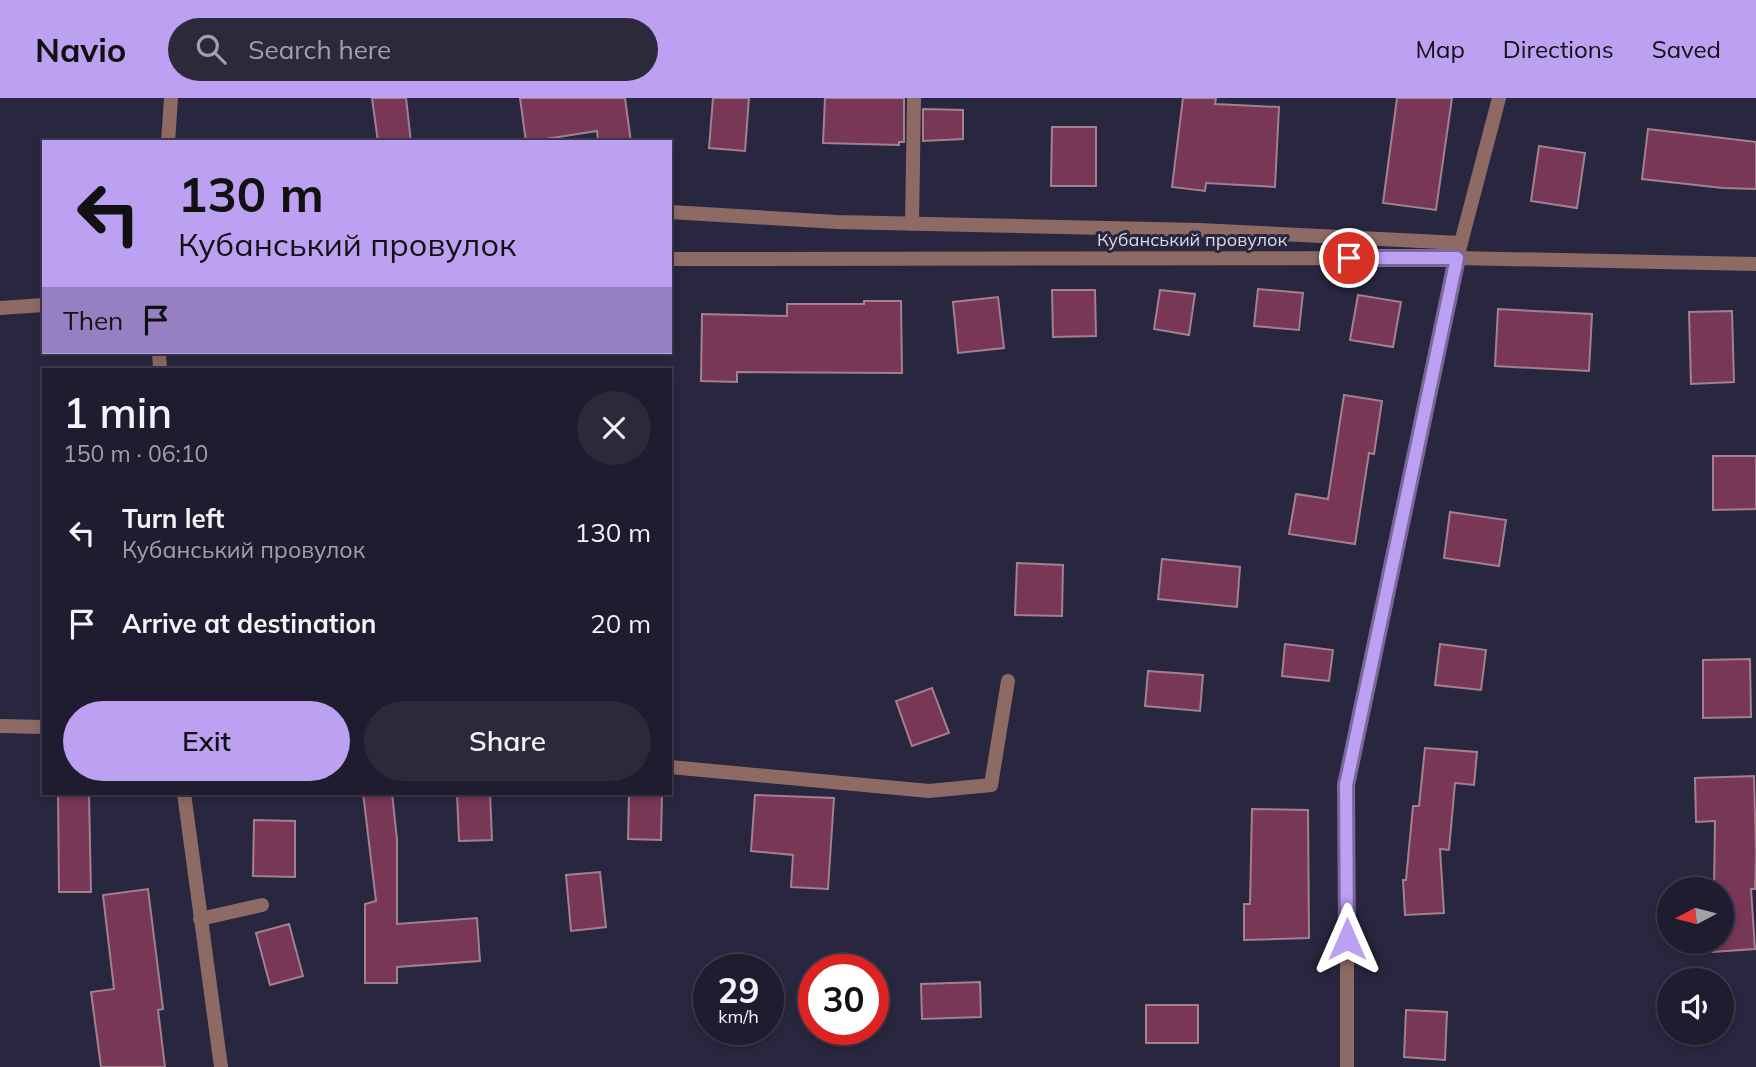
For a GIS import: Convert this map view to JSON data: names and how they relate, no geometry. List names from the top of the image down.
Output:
{
  "streets": {
    "street": ["Кубанський провулок"]
  },
  "north": "left",
  "page": {
    "header": "Navio",
    "search": "Search here",
    "nav": ["Map", "Directions", "Saved"],
    "turn": ["130 m", "Кубанський провулок"],
    "then": "Then",
    "heading": ["1 min", "150 m · 06:10"],
    "list": [
      {
        "name": "Turn left",
        "note": "Кубанський провулок",
        "value": "130 m"
      },
      {
        "name": "Arrive at destination",
        "value": "20 m"
      }
    ],
    "buttons": ["Exit", "Share"],
    "speed": "29 km/h",
    "limit": "30"
  }
}
